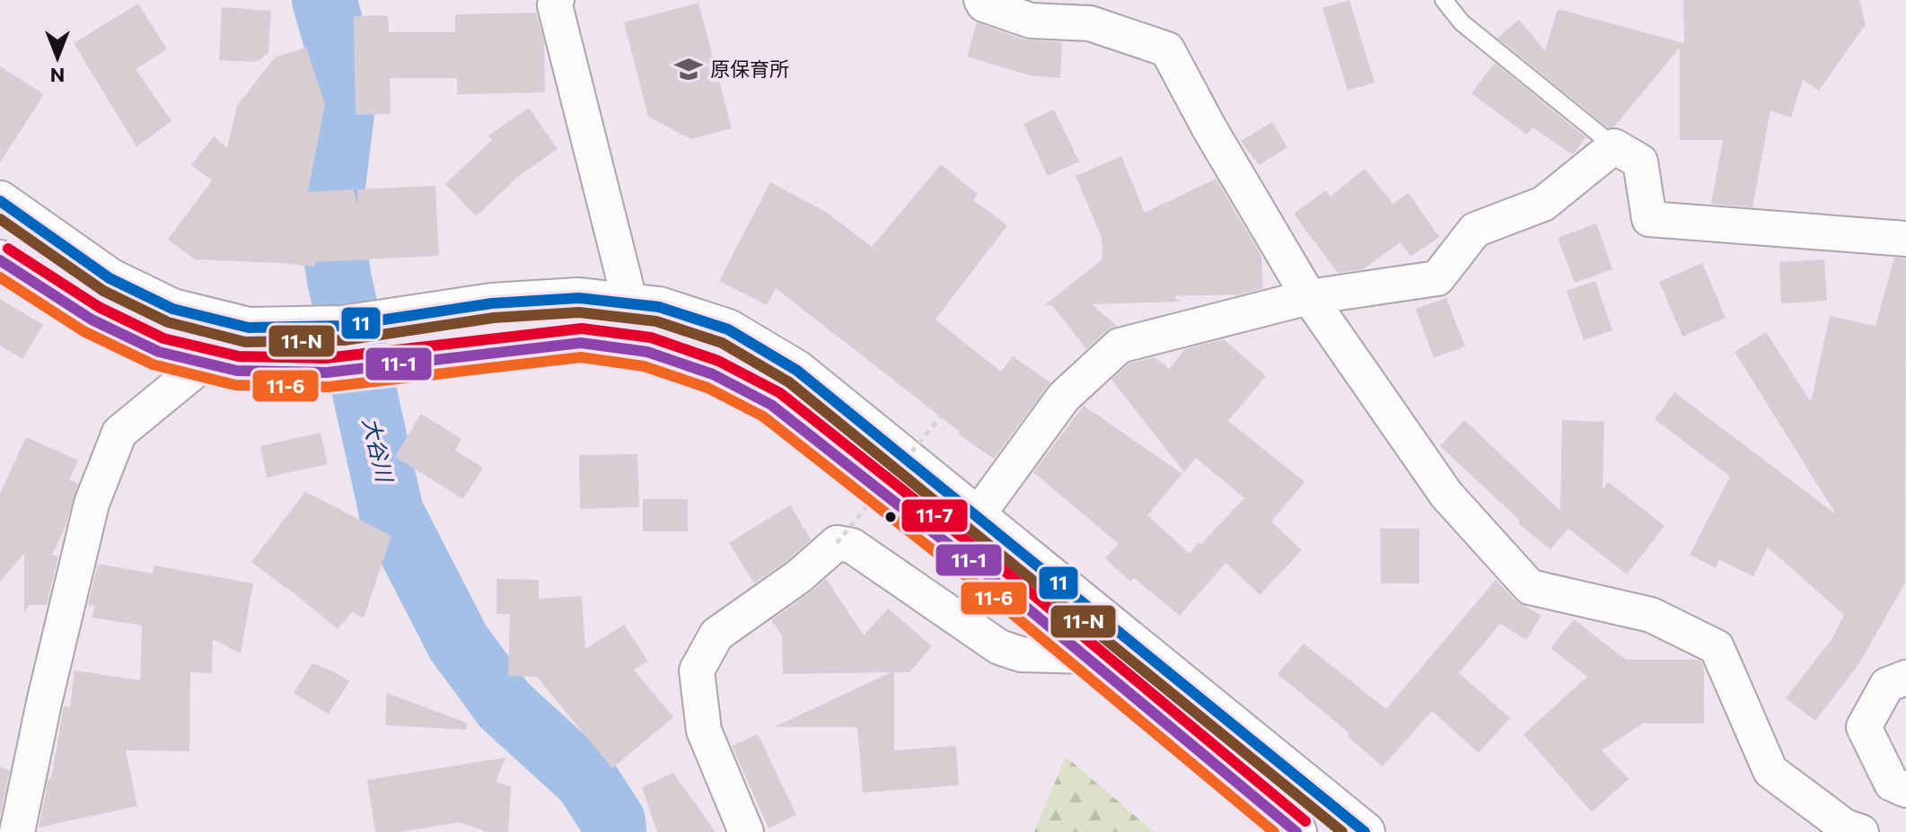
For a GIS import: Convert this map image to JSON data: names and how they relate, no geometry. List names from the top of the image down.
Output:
{
  "water": ["大谷川"],
  "places": {
    "school or university": ["原保育所"]
  },
  "lines": [
    "transit line 11",
    "transit line 11-N",
    "transit line 11-7",
    "transit line 11-1",
    "transit line 11-6"
  ],
  "north": "bottom"
}
